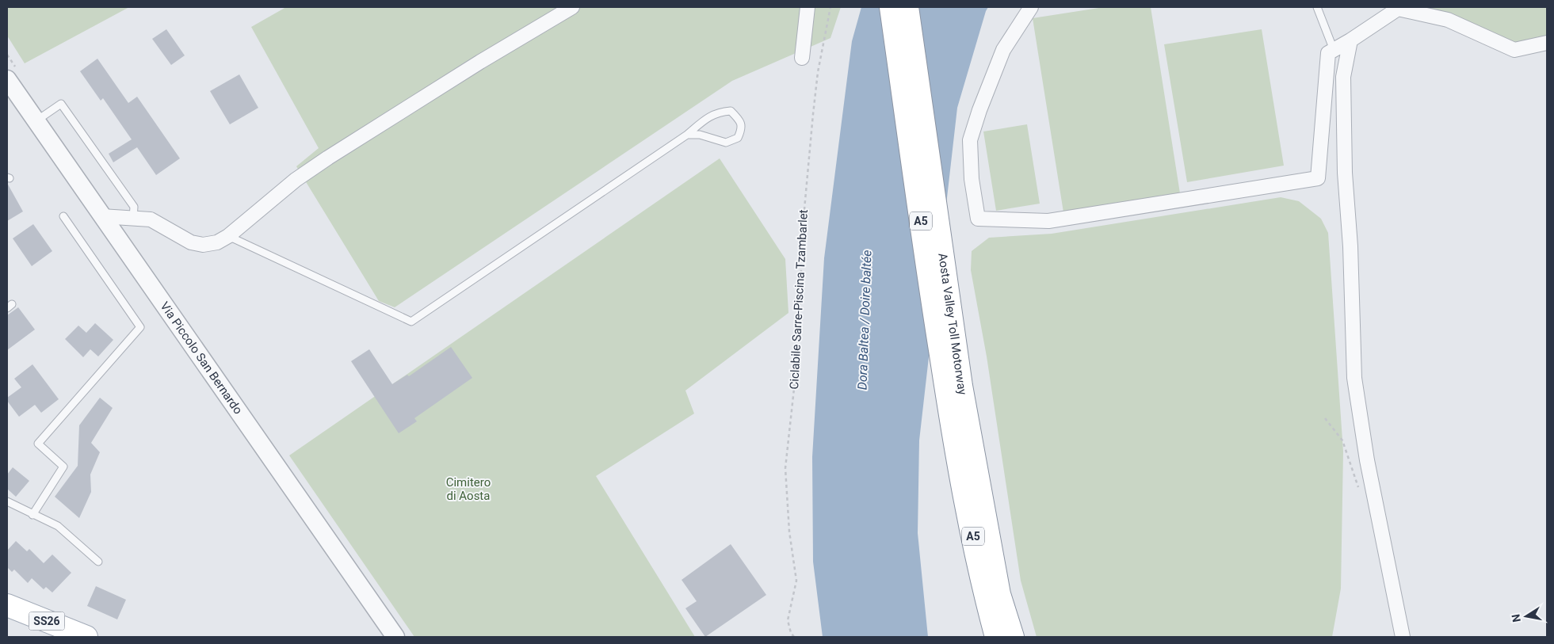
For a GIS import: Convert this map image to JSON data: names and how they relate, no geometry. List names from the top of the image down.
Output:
{
  "streets": {
    "main road": ["A5", "Aosta Valley Toll Motorway", "SS26"],
    "street": ["Via Piccolo San Bernardo"],
    "path": ["Ciclabile Sarre-Piscina Tzambarlet"]
  },
  "water": ["Dora Baltea / Doire baltée"],
  "parks": ["Cimitero di Aosta"],
  "north": "left"
}
